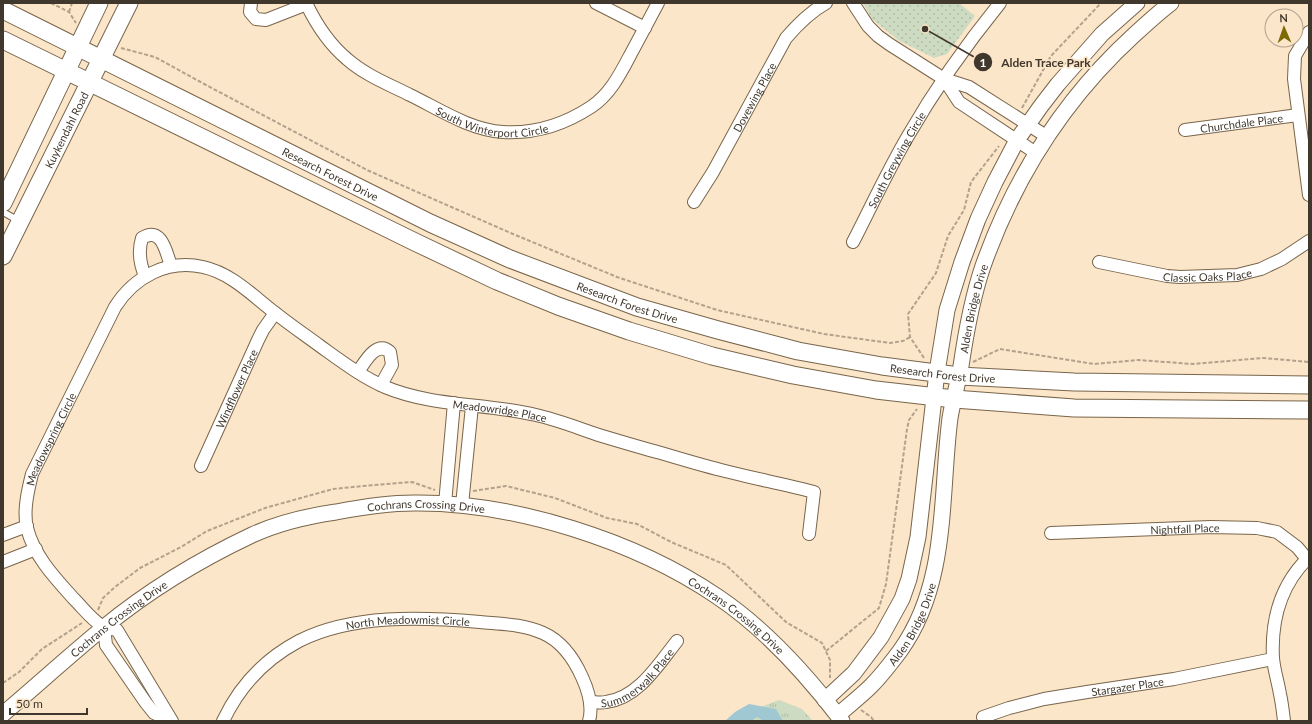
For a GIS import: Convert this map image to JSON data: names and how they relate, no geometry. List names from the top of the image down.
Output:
{
  "streets": {
    "main road": ["Kuykendahl Road", "Research Forest Drive"],
    "street": [
      "Dovewing Place",
      "South Winterport Circle",
      "Churchdale Place",
      "South Greywing Circle",
      "Classic Oaks Place",
      "Alden Bridge Drive",
      "Windflower Place",
      "Meadowridge Place",
      "Meadowspring Circle",
      "Cochrans Crossing Drive",
      "Nightfall Place",
      "North Meadowmist Circle",
      "Summerwalk Place",
      "Stargazer Place"
    ]
  },
  "crossings": [
    ["Kuykendahl Road", "Research Forest Drive"],
    ["Research Forest Drive", "Alden Bridge Drive"],
    ["Alden Bridge Drive", "Cochrans Crossing Drive"],
    ["Windflower Place", "Meadowridge Place"],
    ["Meadowridge Place", "Meadowspring Circle"],
    ["Meadowspring Circle", "Cochrans Crossing Drive"],
    ["North Meadowmist Circle", "Summerwalk Place"]
  ],
  "places": ["Alden Trace Park"],
  "scale_bar": "50 m",
  "north": "top"
}
